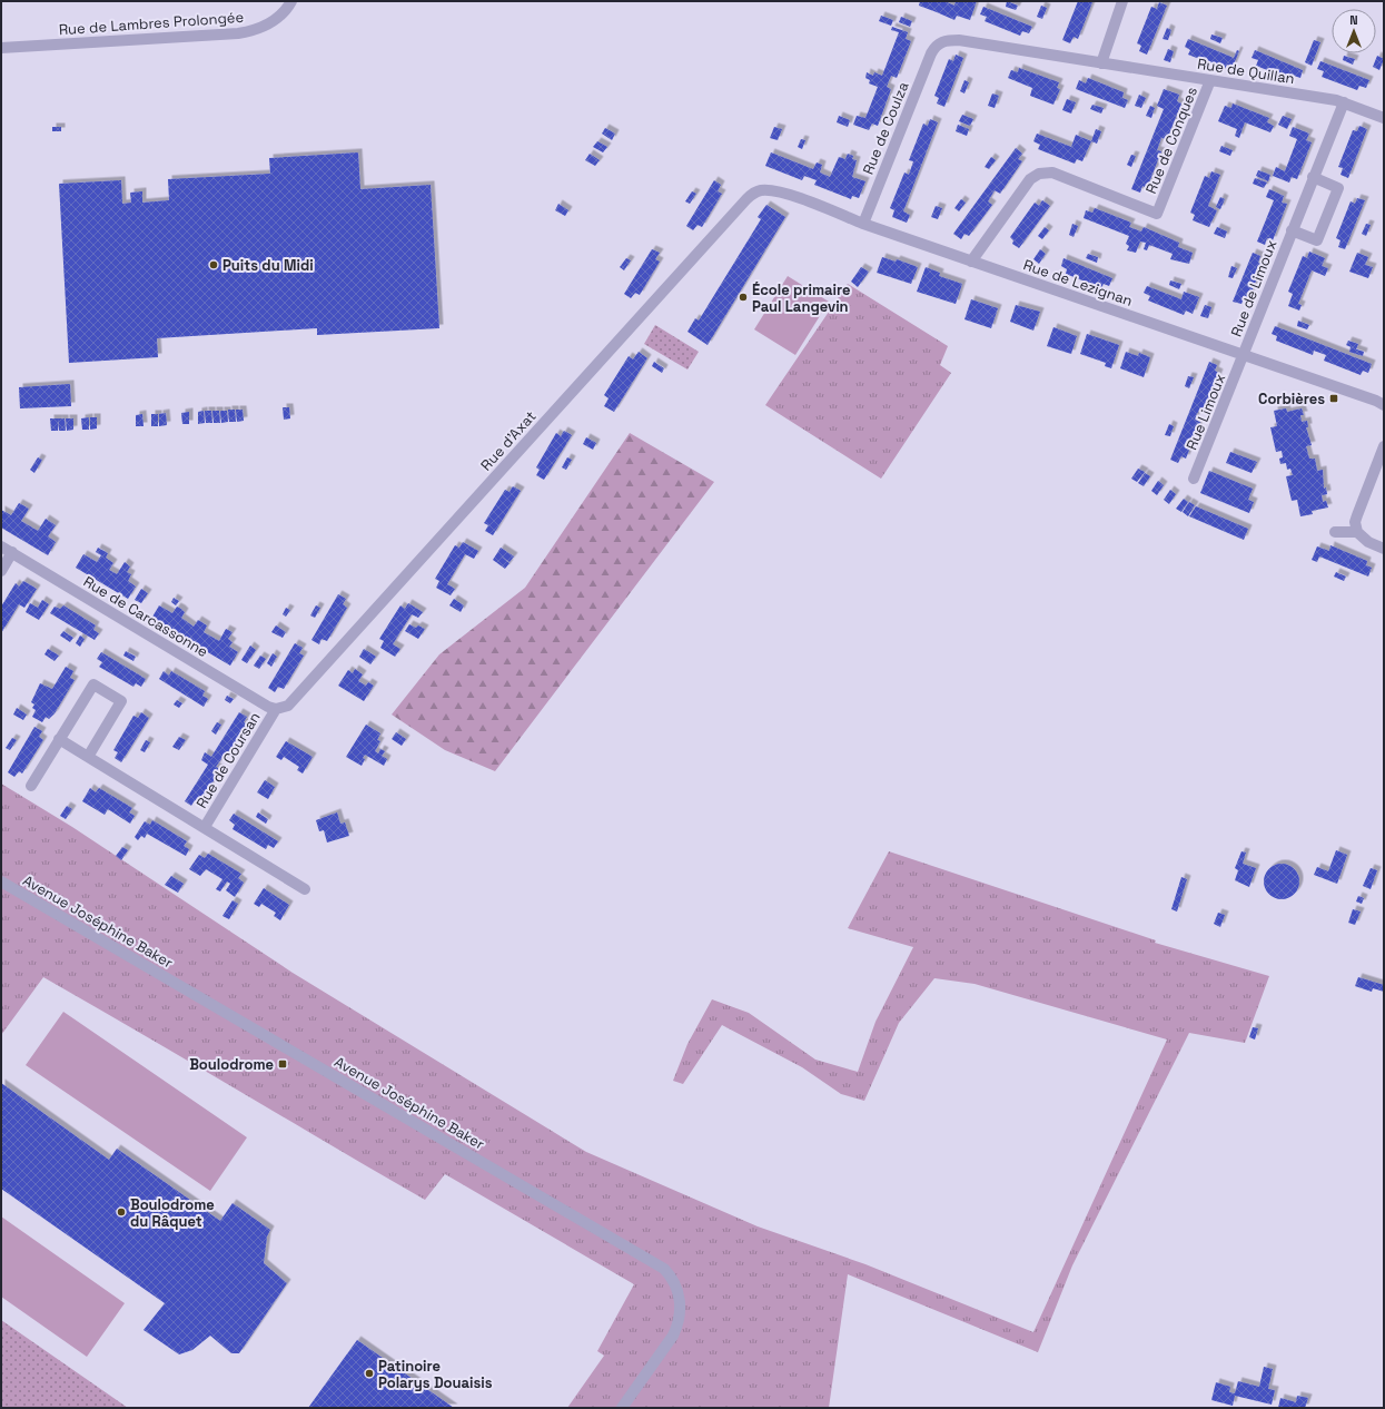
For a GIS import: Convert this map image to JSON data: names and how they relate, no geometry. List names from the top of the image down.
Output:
{
  "streets": {
    "street": [
      "Rue de Lambres Prolongée",
      "Rue de Quillan",
      "Rue de Coulza",
      "Rue de Conques",
      "Rue de Lezignan",
      "Rue de Limoux",
      "Rue Limoux",
      "Rue d'Axat",
      "Rue de Carcassonne",
      "Rue de Coursan",
      "Avenue Joséphine Baker"
    ]
  },
  "crossings": [
    ["Rue de Quillan", "Rue de Coulza"],
    ["Rue de Quillan", "Rue de Conques"],
    ["Rue de Quillan", "Rue de Limoux"],
    ["Rue de Coulza", "Rue de Lezignan"],
    ["Rue de Conques", "Rue de Lezignan"],
    ["Rue de Lezignan", "Rue de Limoux"],
    ["Rue de Lezignan", "Rue Limoux"],
    ["Rue de Lezignan", "Rue d'Axat"],
    ["Rue de Limoux", "Rue Limoux"],
    ["Rue d'Axat", "Rue de Carcassonne"],
    ["Rue d'Axat", "Rue de Coursan"],
    ["Rue de Carcassonne", "Rue de Coursan"]
  ],
  "places": {
    "other": [
      "Puits du Midi",
      "École primaire Paul Langevin",
      "Boulodrome du Râquet",
      "Patinoire Polarys Douaisis"
    ],
    "transit": ["Corbières", "Boulodrome"]
  },
  "north": "top"
}
